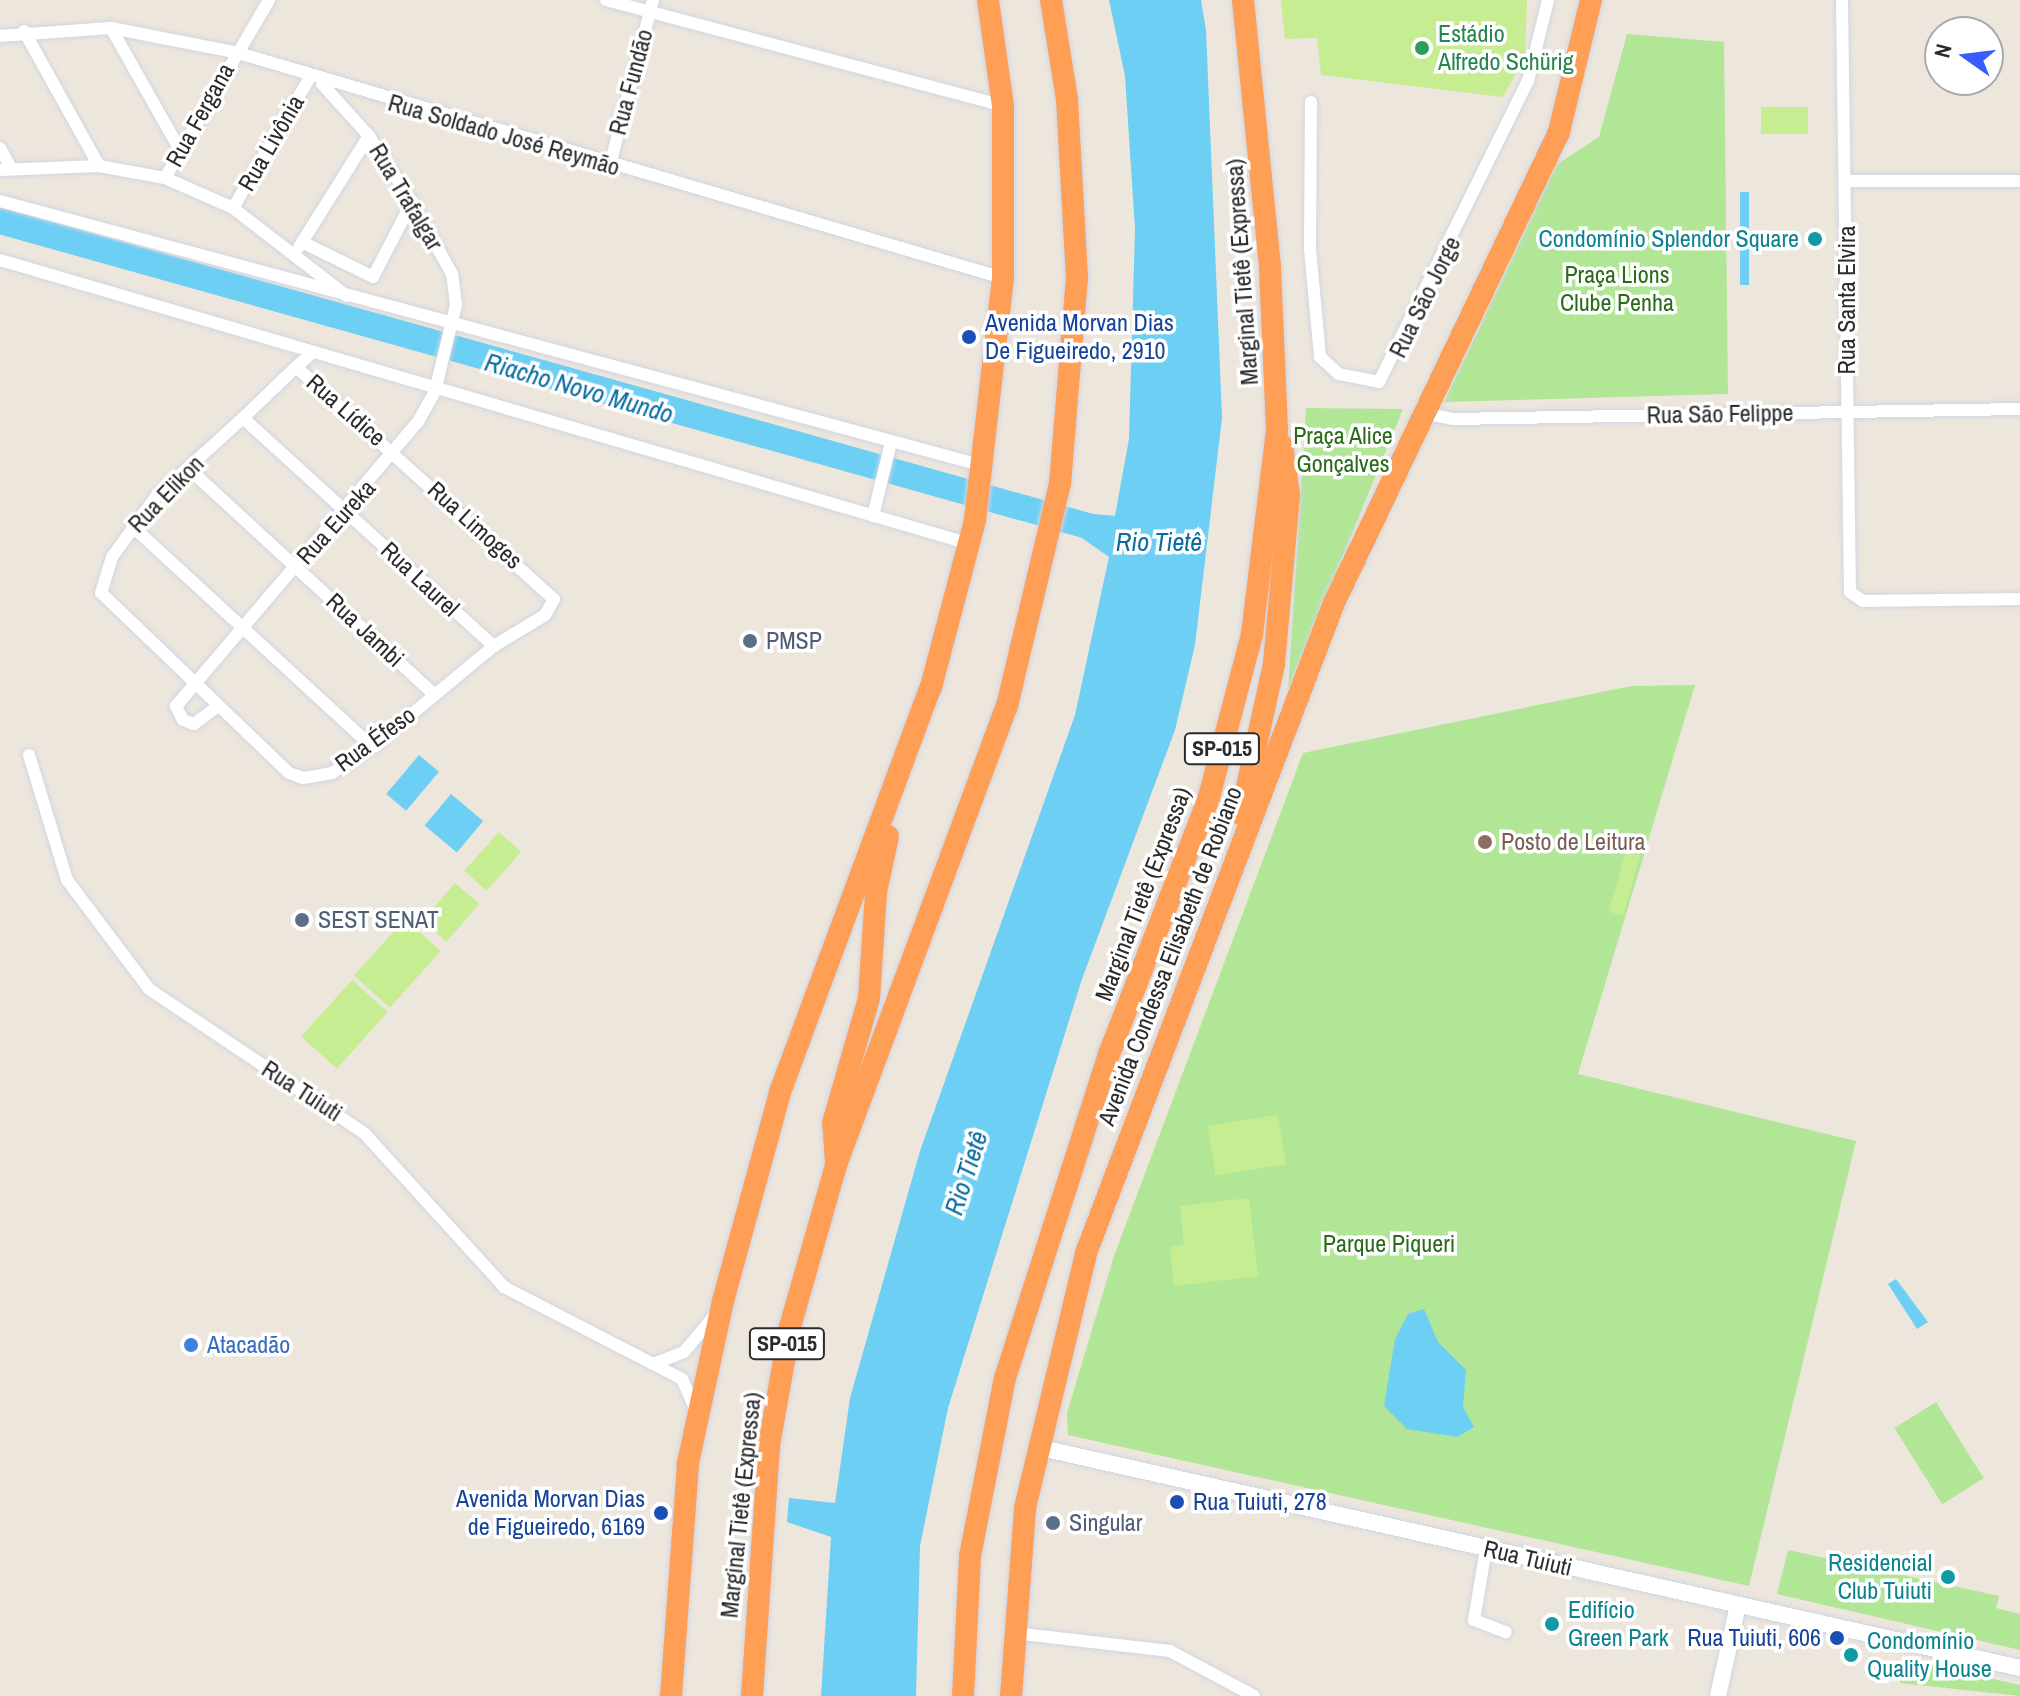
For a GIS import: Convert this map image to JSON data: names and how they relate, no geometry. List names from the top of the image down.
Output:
{
  "streets": {
    "highway": ["Marginal Tietê (Expressa)", "SP-015", "Avenida Condessa Elisabeth de Robiano"],
    "street": [
      "Rua Fundão",
      "Rua Fergana",
      "Rua Soldado José Reymão",
      "Rua Livônia",
      "Rua Trafalgar",
      "Rua São Jorge",
      "Rua Santa Elvira",
      "Rua Lídice",
      "Rua São Felippe",
      "Rua Elikon",
      "Rua Eureka",
      "Rua Limoges",
      "Rua Laurel",
      "Rua Jambi",
      "Rua Éfeso",
      "Rua Tuiuti"
    ]
  },
  "crossings": [
    ["Rua Fundão", "Rua Soldado José Reymão"],
    ["Rua Fergana", "Rua Soldado José Reymão"],
    ["Rua Soldado José Reymão", "Rua Livônia"],
    ["Rua Soldado José Reymão", "Rua Trafalgar"],
    ["Rua Livônia", "Rua Trafalgar"],
    ["Rua Trafalgar", "Rua Eureka"],
    ["Rua Santa Elvira", "Rua São Felippe"],
    ["Rua Lídice", "Rua Elikon"],
    ["Rua Lídice", "Rua Eureka"],
    ["Rua Lídice", "Rua Limoges"],
    ["Rua São Felippe", "Avenida Condessa Elisabeth de Robiano"],
    ["Rua Elikon", "Rua Eureka"],
    ["Rua Elikon", "Rua Laurel"],
    ["Rua Elikon", "Rua Jambi"],
    ["Rua Elikon", "Rua Éfeso"],
    ["Rua Eureka", "Rua Limoges"],
    ["Rua Eureka", "Rua Laurel"],
    ["Rua Eureka", "Rua Jambi"],
    ["Rua Eureka", "Rua Éfeso"],
    ["Rua Limoges", "Rua Éfeso"],
    ["Rua Laurel", "Rua Éfeso"],
    ["Rua Jambi", "Rua Éfeso"],
    ["Avenida Condessa Elisabeth de Robiano", "Rua Tuiuti"]
  ],
  "water": ["Riacho Novo Mundo", "Rio Tietê"],
  "parks": ["Praça Lions Clube Penha", "Praça Alice Gonçalves", "Parque Piqueri"],
  "places": [
    "Estádio Alfredo Schürig",
    "Condomínio Splendor Square",
    "Avenida Morvan Dias De Figueiredo, 2910",
    "PMSP",
    "Posto de Leitura",
    "SEST SENAT",
    "Atacadão",
    "Rua Tuiuti, 278",
    "Avenida Morvan Dias de Figueiredo, 6169",
    "Singular",
    "Residencial Club Tuiuti",
    "Edifício Green Park",
    "Rua Tuiuti, 606",
    "Condomínio Quality House"
  ],
  "north": "left"
}
